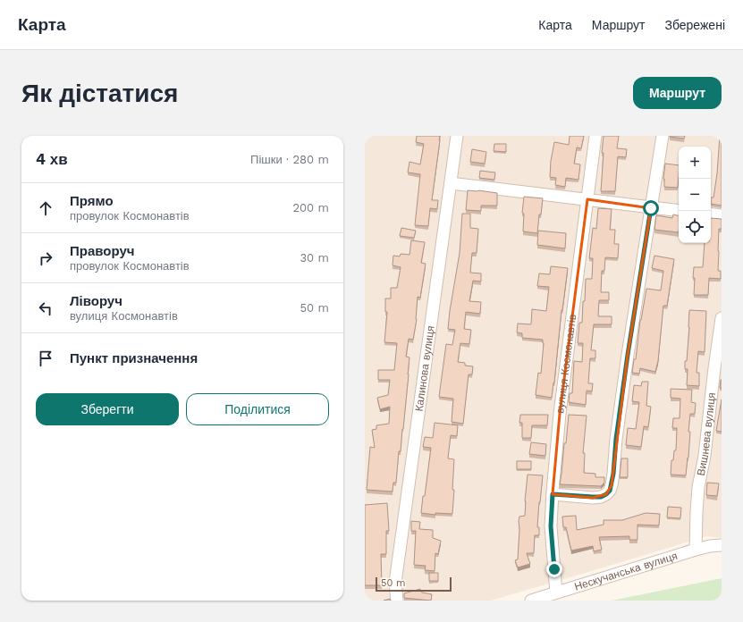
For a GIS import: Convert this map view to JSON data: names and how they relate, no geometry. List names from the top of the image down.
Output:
{
  "streets": {
    "street": [
      "вулиця Космонавтів",
      "Калинова вулиця",
      "Вишнева вулиця",
      "Нескучанська вулиця"
    ]
  },
  "crossings": [
    ["вулиця Космонавтів", "Нескучанська вулиця"],
    ["Вишнева вулиця", "Нескучанська вулиця"]
  ],
  "scale_bar": "50 m",
  "page": {
    "header": "Карта",
    "nav": ["Карта", "Маршрут", "Збережені"],
    "buttons": [
      "Маршрут",
      ["Зберегти", "Поділитися"]
    ],
    "title": "Як дістатися",
    "heading": ["4 хв", "Пішки · 280 m"],
    "map_buttons": ["+", "−"],
    "list": [
      ["Прямо", "провулок Космонавтів", "200 m"],
      ["Праворуч", "провулок Космонавтів", "30 m"],
      ["Ліворуч", "вулиця Космонавтів", "50 m"],
      "Пункт призначення"
    ],
    "scale": "50 m"
  }
}
